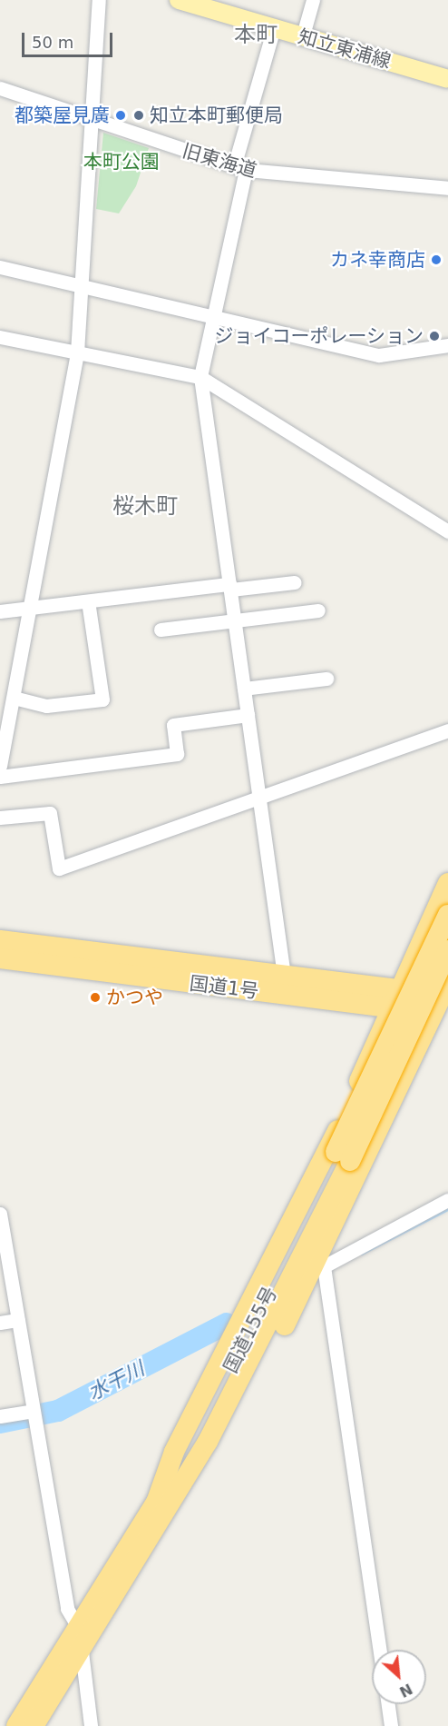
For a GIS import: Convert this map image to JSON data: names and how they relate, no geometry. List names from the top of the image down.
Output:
{
  "streets": {
    "highway": ["国道1号", "国道155号"],
    "main road": ["知立東浦線"],
    "street": ["旧東海道"]
  },
  "districts": ["本町", "桜木町"],
  "water": ["水干川"],
  "parks": ["本町公園"],
  "places": [
    "都築屋見廣",
    "知立本町郵便局",
    "カネ幸商店",
    "ジョイコーポレーション",
    "かつや"
  ],
  "scale_bar": "50 m",
  "north": "bottom right"
}
